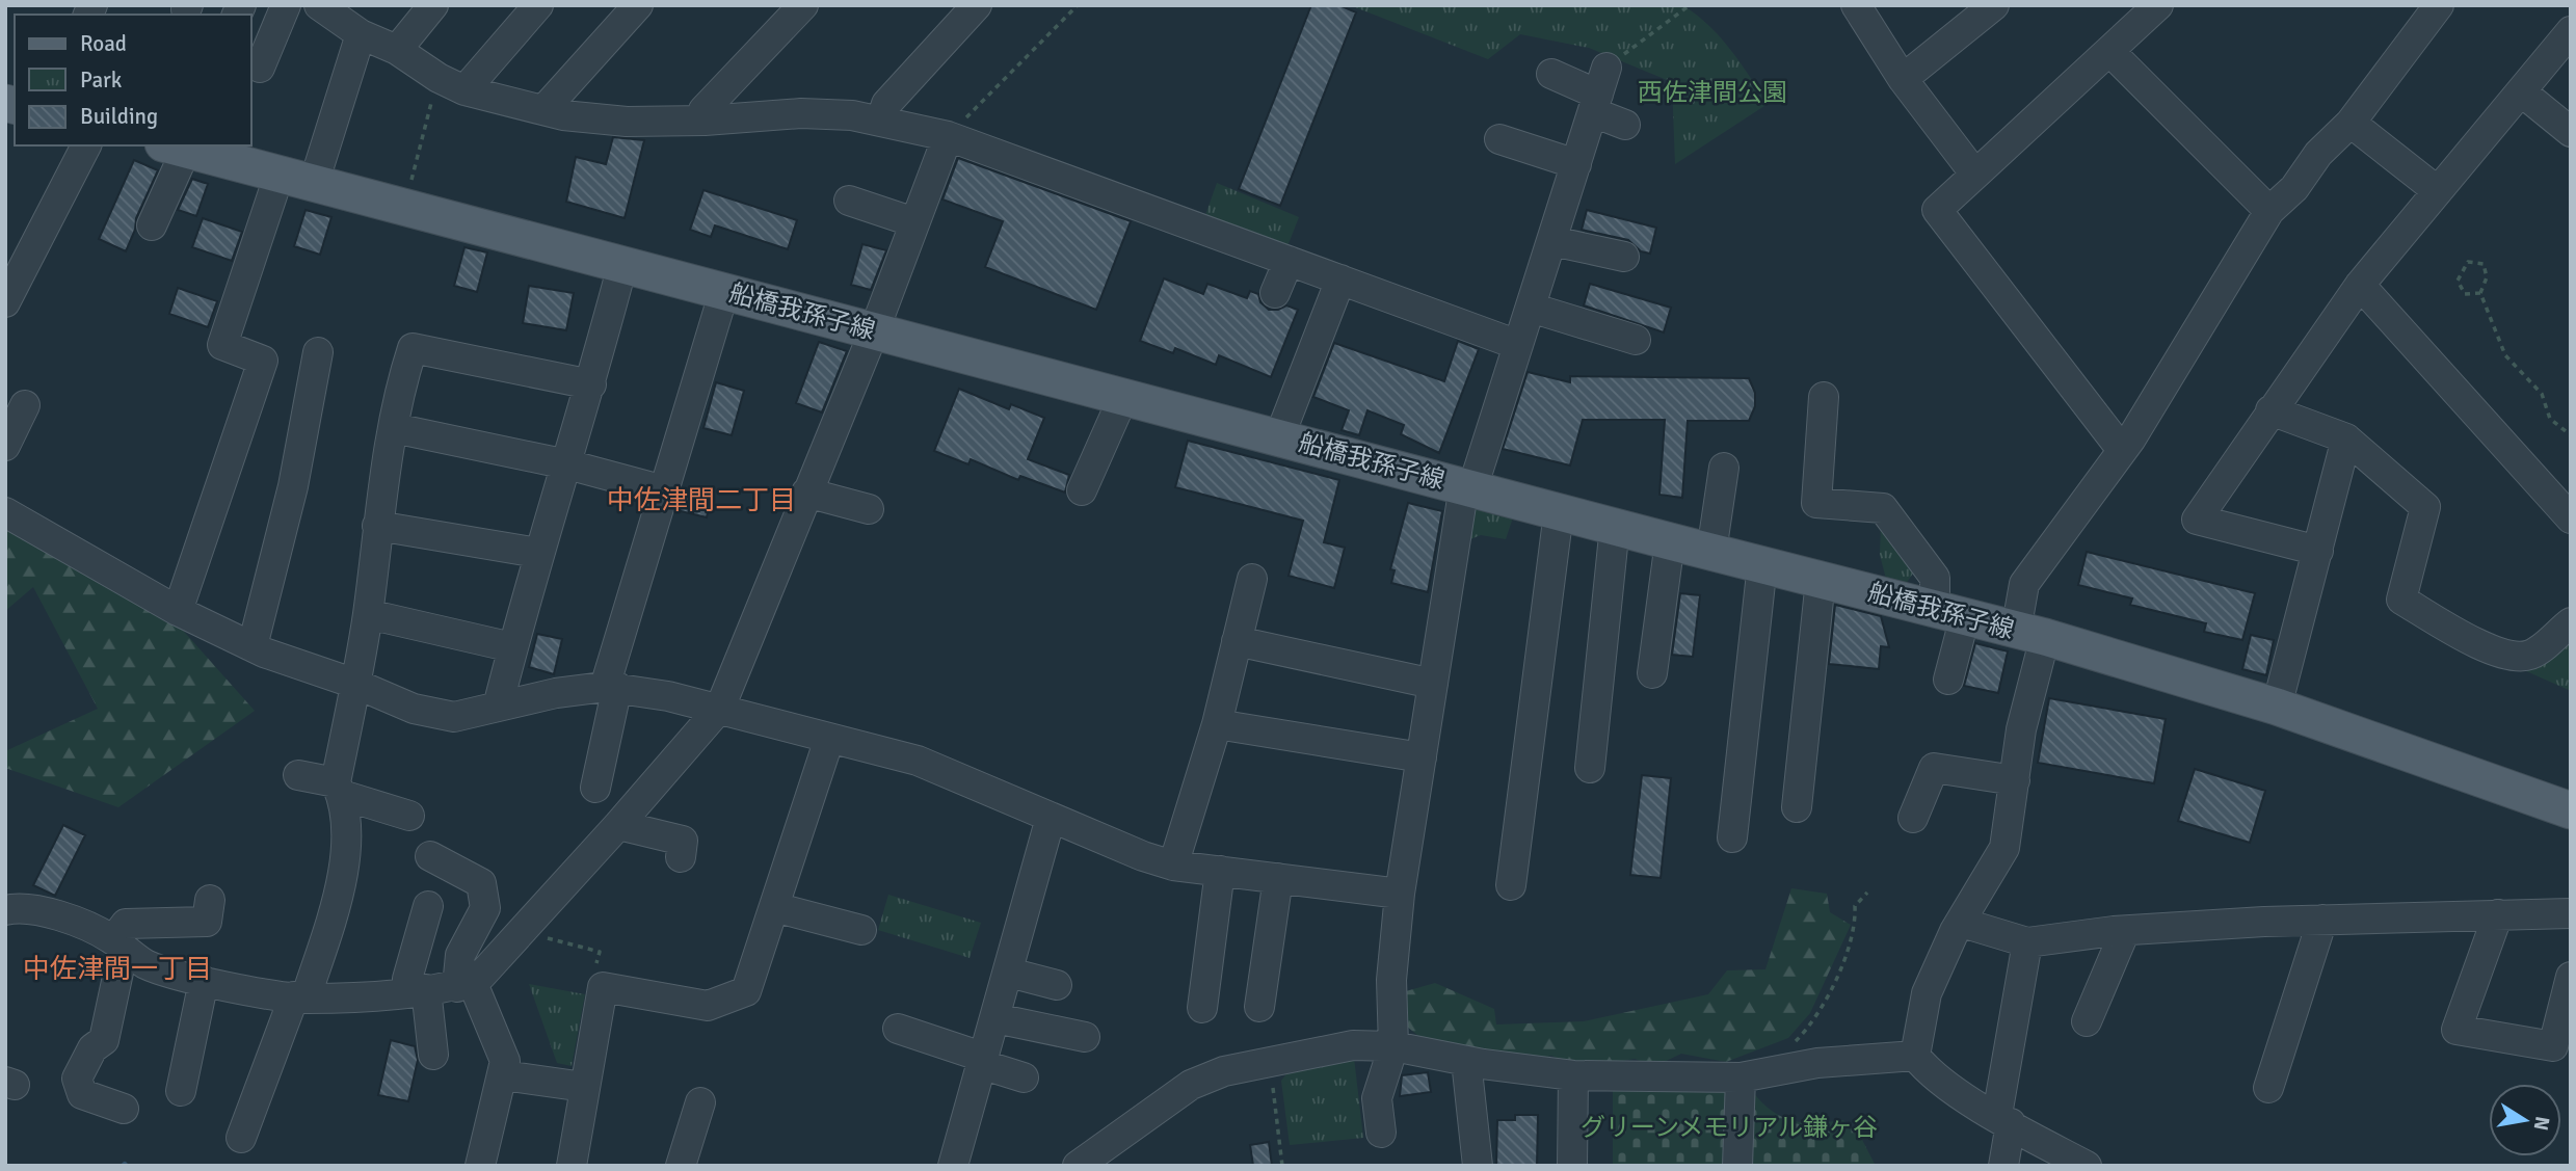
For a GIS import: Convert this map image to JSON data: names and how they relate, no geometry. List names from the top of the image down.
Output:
{
  "streets": {
    "main road": ["船橋我孫子線"]
  },
  "districts": ["中佐津間二丁目", "中佐津間一丁目"],
  "parks": ["西佐津間公園", "グリーンメモリアル鎌ヶ谷"],
  "legend": ["Road", "Park", "Building"],
  "north": "right"
}
